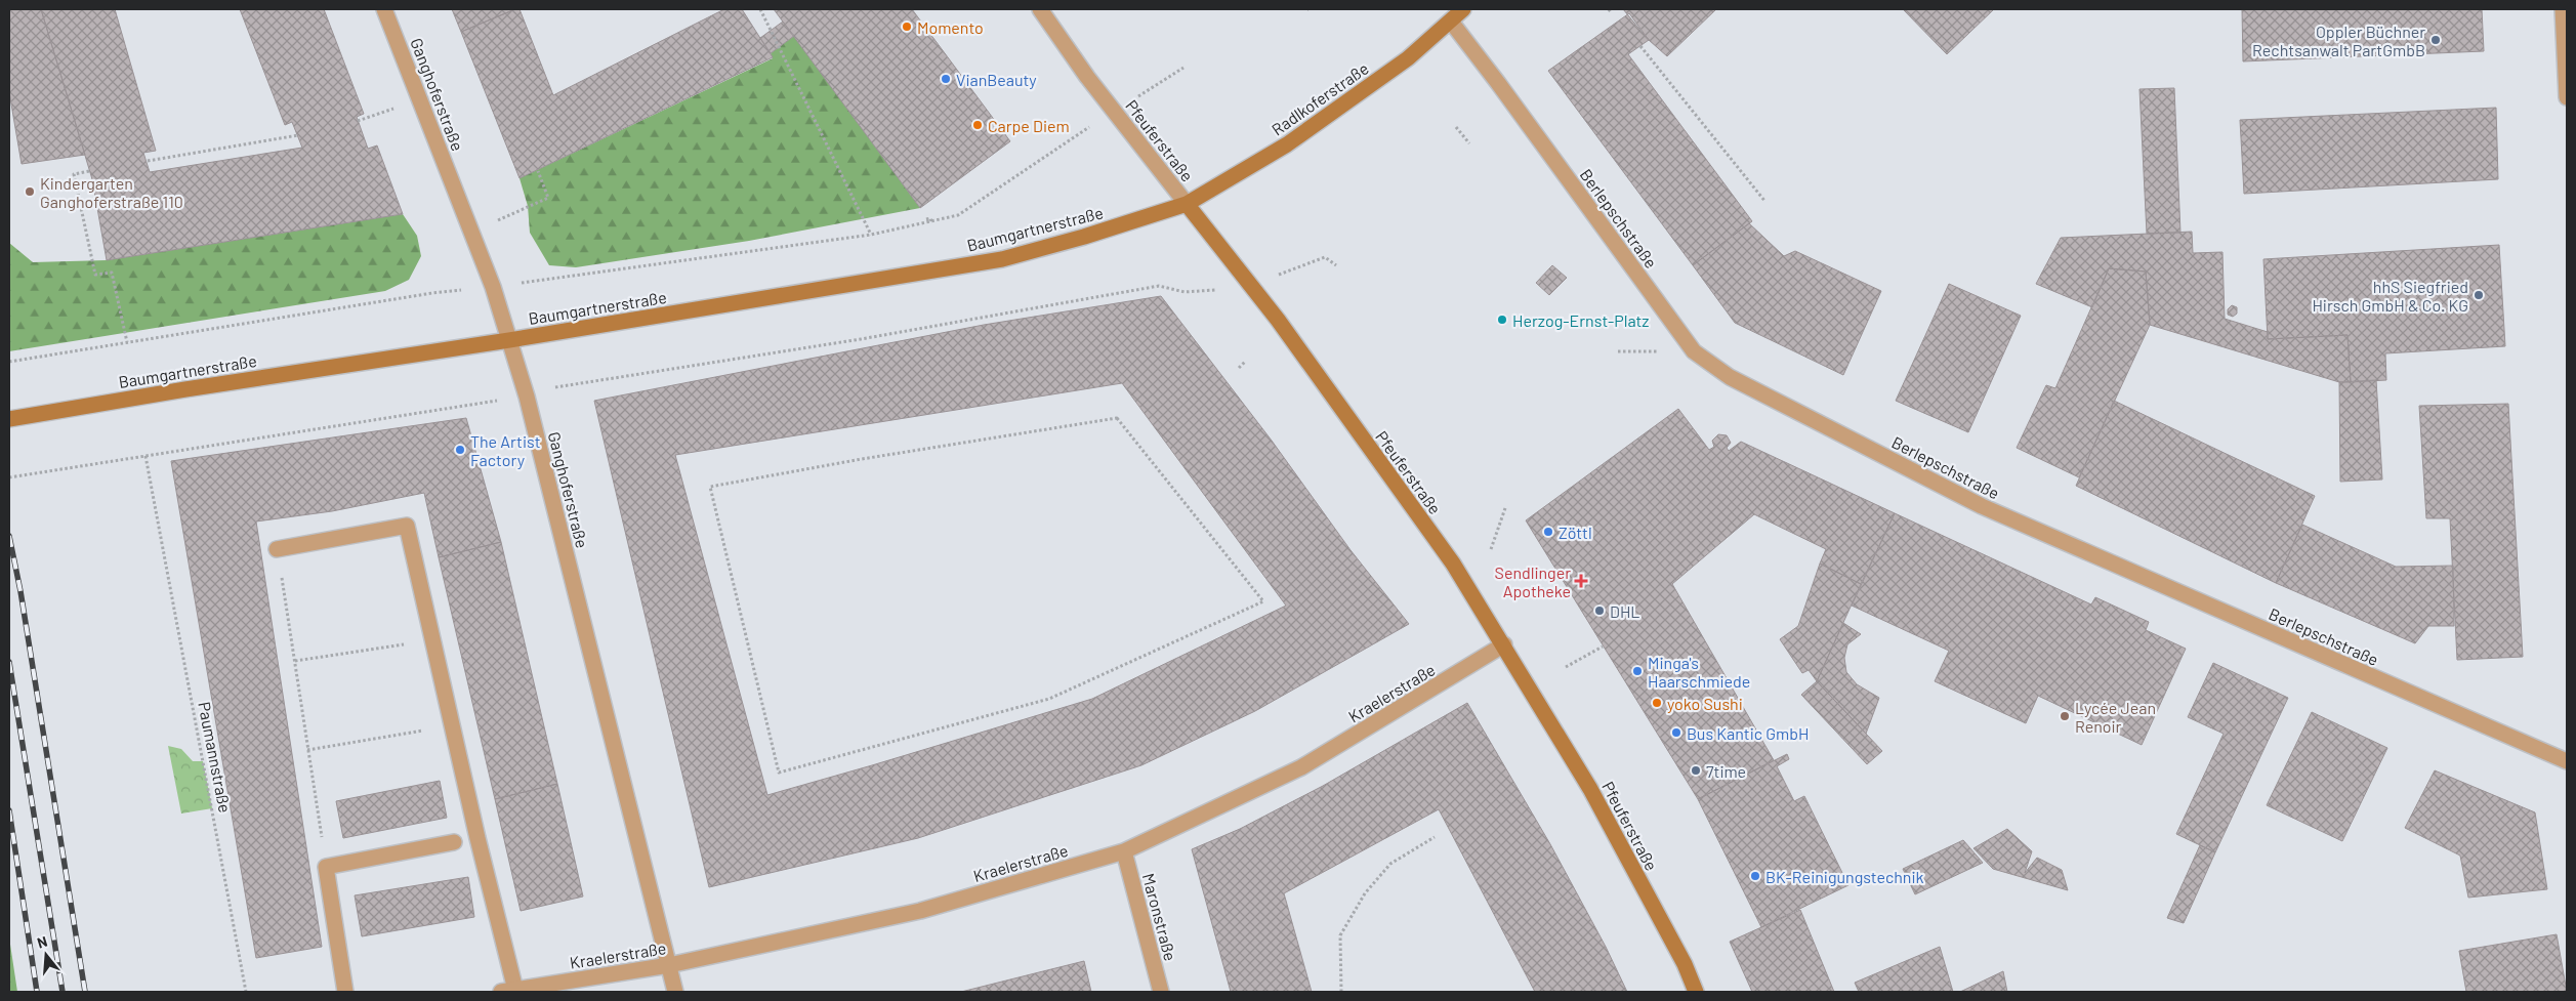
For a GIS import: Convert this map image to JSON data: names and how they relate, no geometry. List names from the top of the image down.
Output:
{
  "streets": {
    "main road": ["Radlkoferstraße", "Pfeuferstraße", "Baumgartnerstraße"],
    "street": [
      "Ganghoferstraße",
      "Berlepschstraße",
      "Kraelerstraße",
      "Maronstraße"
    ],
    "path": ["Paumannstraße"]
  },
  "crossings": [
    ["Ganghoferstraße", "Baumgartnerstraße"],
    ["Ganghoferstraße", "Kraelerstraße"],
    ["Radlkoferstraße", "Pfeuferstraße"],
    ["Radlkoferstraße", "Berlepschstraße"],
    ["Radlkoferstraße", "Baumgartnerstraße"],
    ["Pfeuferstraße", "Baumgartnerstraße"],
    ["Pfeuferstraße", "Kraelerstraße"],
    ["Kraelerstraße", "Maronstraße"]
  ],
  "places": {
    "other": [
      "Momento",
      "Oppler Büchner Rechtsanwalt PartGmbB",
      "VianBeauty",
      "Carpe Diem",
      "Kindergarten Ganghoferstraße 110",
      "hhS Siegfried Hirsch GmbH & Co. KG",
      "Herzog-Ernst-Platz",
      "The Artist Factory",
      "Zöttl",
      "DHL",
      "Minga's Haarschmiede",
      "yoko Sushi",
      "Lycée Jean Renoir",
      "Bus Kantic GmbH",
      "7time",
      "BK-Reinigungstechnik"
    ],
    "health": ["Sendlinger Apotheke"]
  },
  "north": "top"
}
